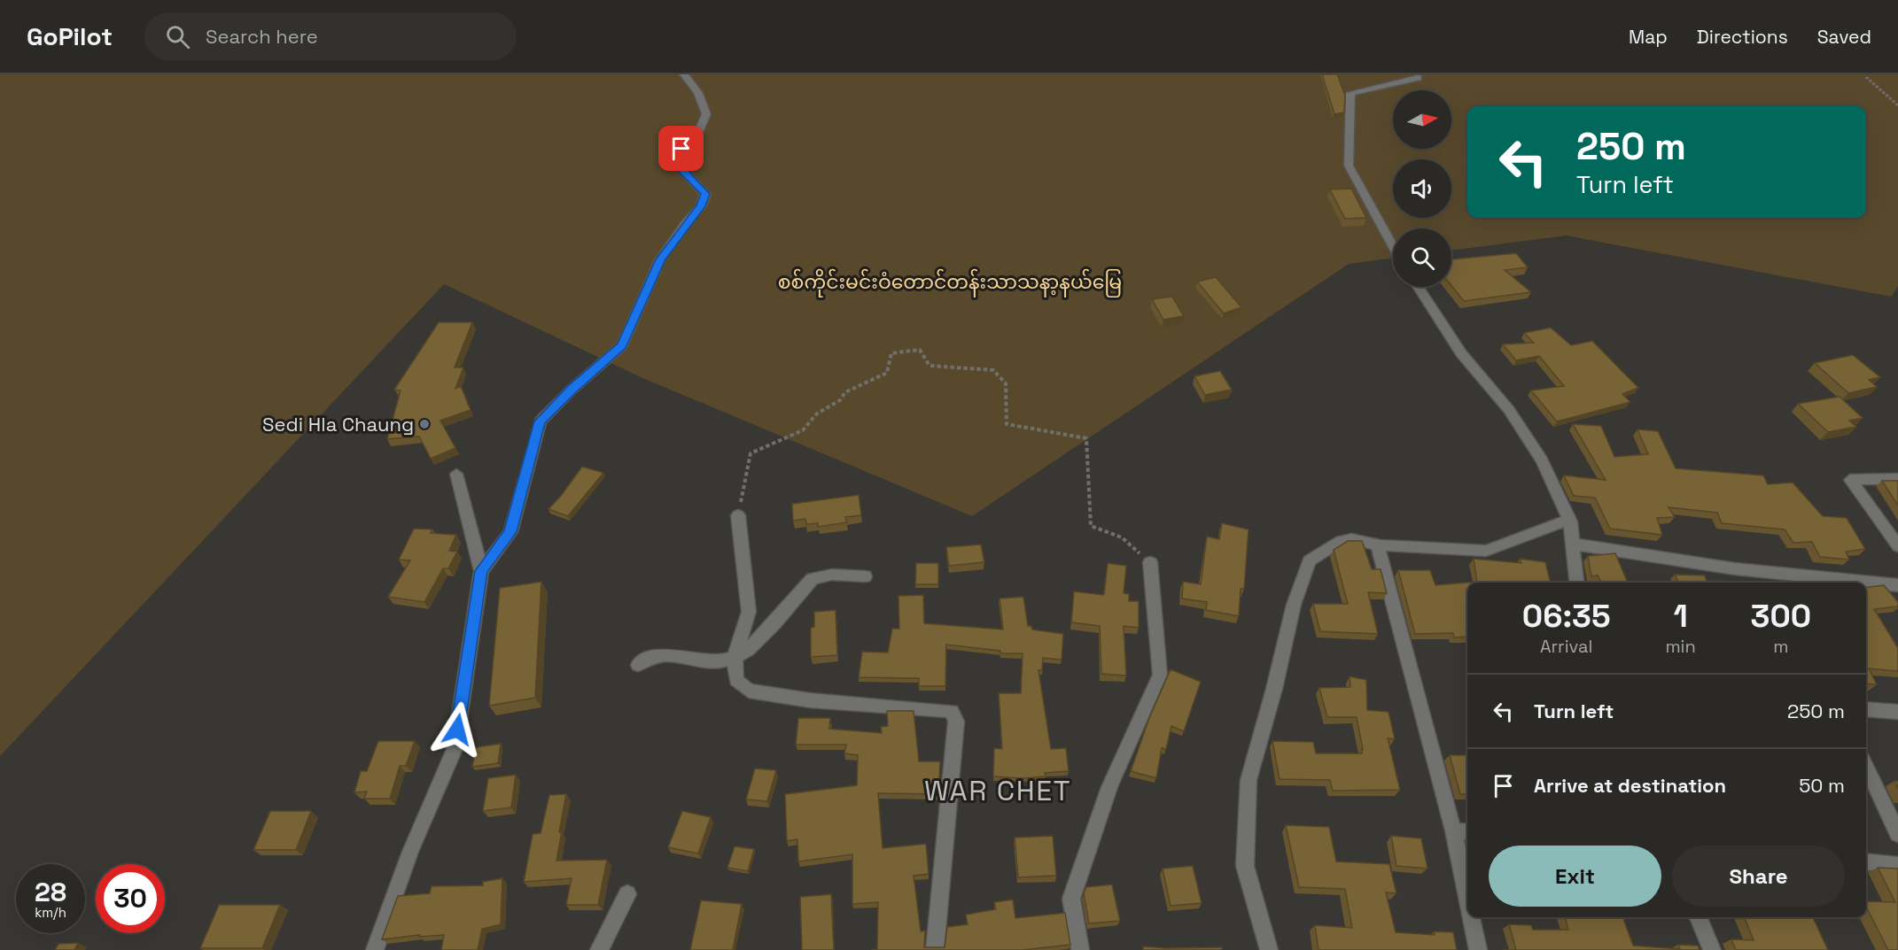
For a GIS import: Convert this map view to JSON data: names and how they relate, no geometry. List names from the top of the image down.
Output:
{
  "districts": ["WAR CHET"],
  "parks": ["စစ်ကိုင်းမင်းဝံတောင်တန်းသာသနာ့နယ်မြေ"],
  "places": ["Sedi Hla Chaung"],
  "north": "right",
  "page": {
    "header": "GoPilot",
    "search": "Search here",
    "nav": ["Map", "Directions", "Saved"],
    "turn": ["250 m", "Turn left"],
    "eta": [
      "06:35",
      "Arrival",
      "1",
      "min",
      "300",
      "m"
    ],
    "list": [
      {
        "name": "Turn left",
        "value": "250 m"
      },
      {
        "name": "Arrive at destination",
        "value": "50 m"
      }
    ],
    "buttons": ["Exit", "Share"],
    "speed": "28 km/h",
    "limit": "30"
  }
}
